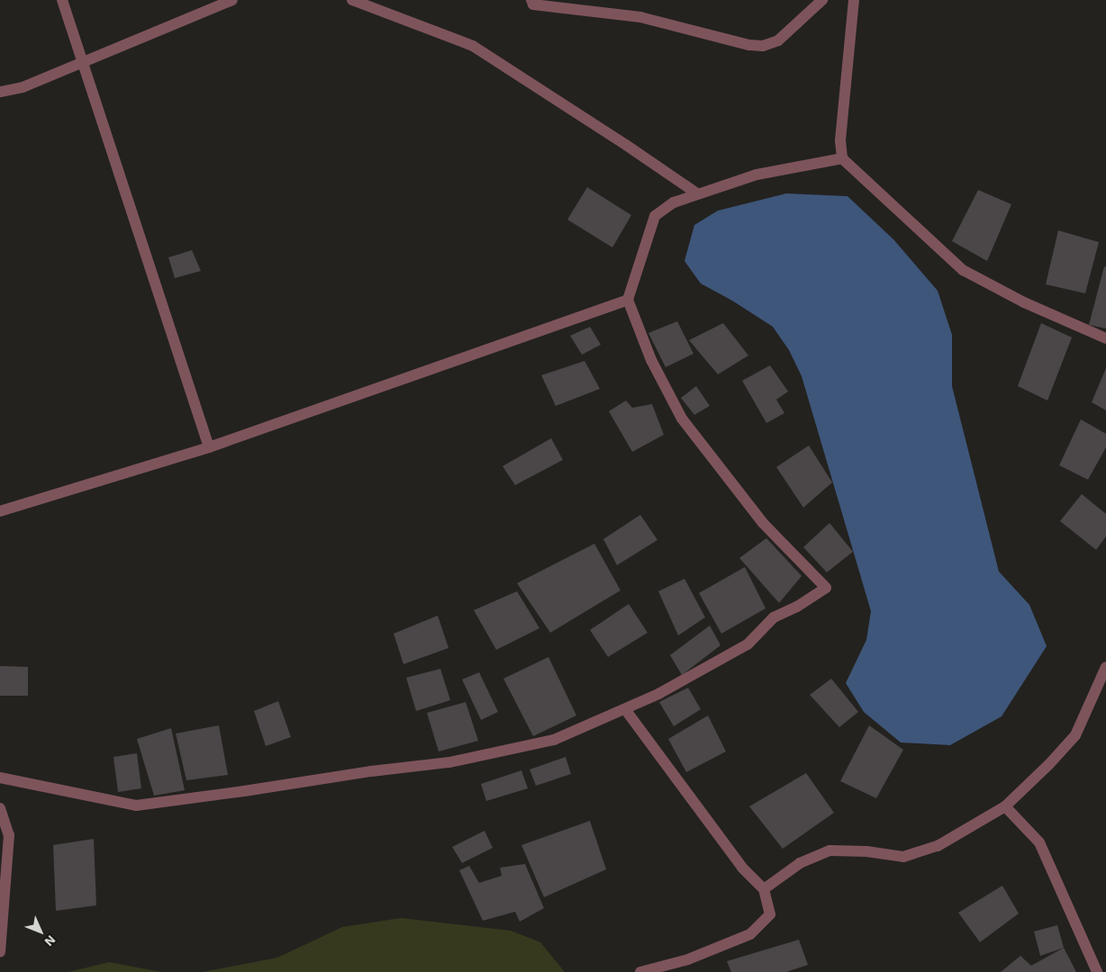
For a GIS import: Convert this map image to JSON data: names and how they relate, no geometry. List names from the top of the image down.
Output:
{
  "north": "bottom right"
}
